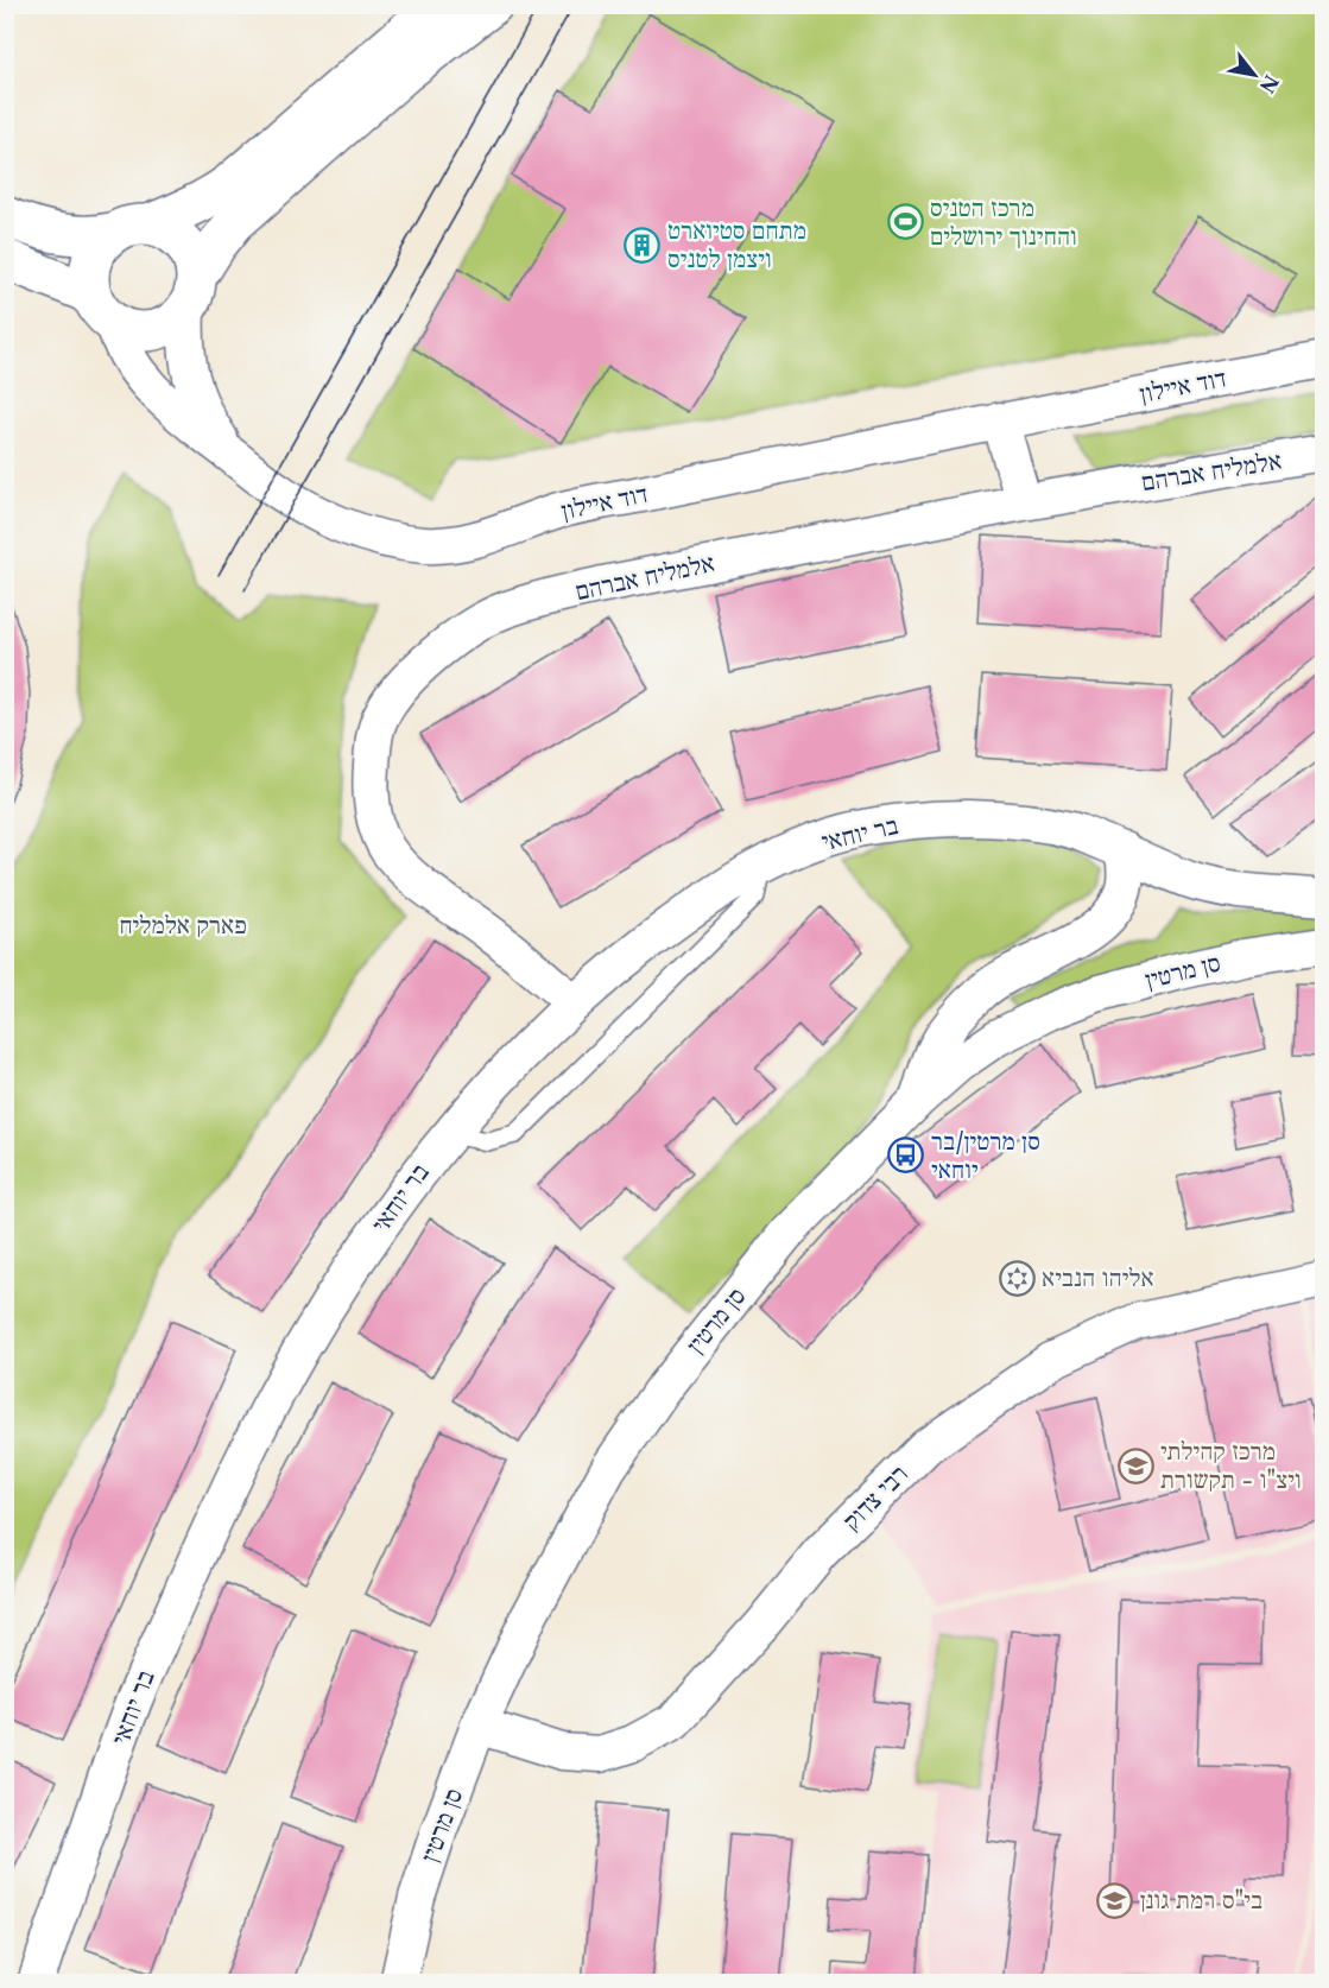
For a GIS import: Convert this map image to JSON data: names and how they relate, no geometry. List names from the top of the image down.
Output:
{
  "streets": {
    "street": [
      "דוד איילון",
      "אלמליח אברהם",
      "בר יוחאי",
      "סן מרטין",
      "רבי צדוק"
    ]
  },
  "crossings": [
    ["אלמליח אברהם", "בר יוחאי"],
    ["סן מרטין", "רבי צדוק"]
  ],
  "parks": ["פארק אלמליח"],
  "places": {
    "sports": ["מרכז הטניס והחינוך ירושלים"],
    "building": ["מתחם סטיוארט ויצמן לטניס"],
    "bus stop": ["סן מרטין/בר יוחאי"],
    "synagogue": ["אליהו הנביא"],
    "school or university": ["מרכז קהילתי ויצ\"ו - תקשורת", "בי\"ס רמת גונן"]
  },
  "north": "bottom right"
}
